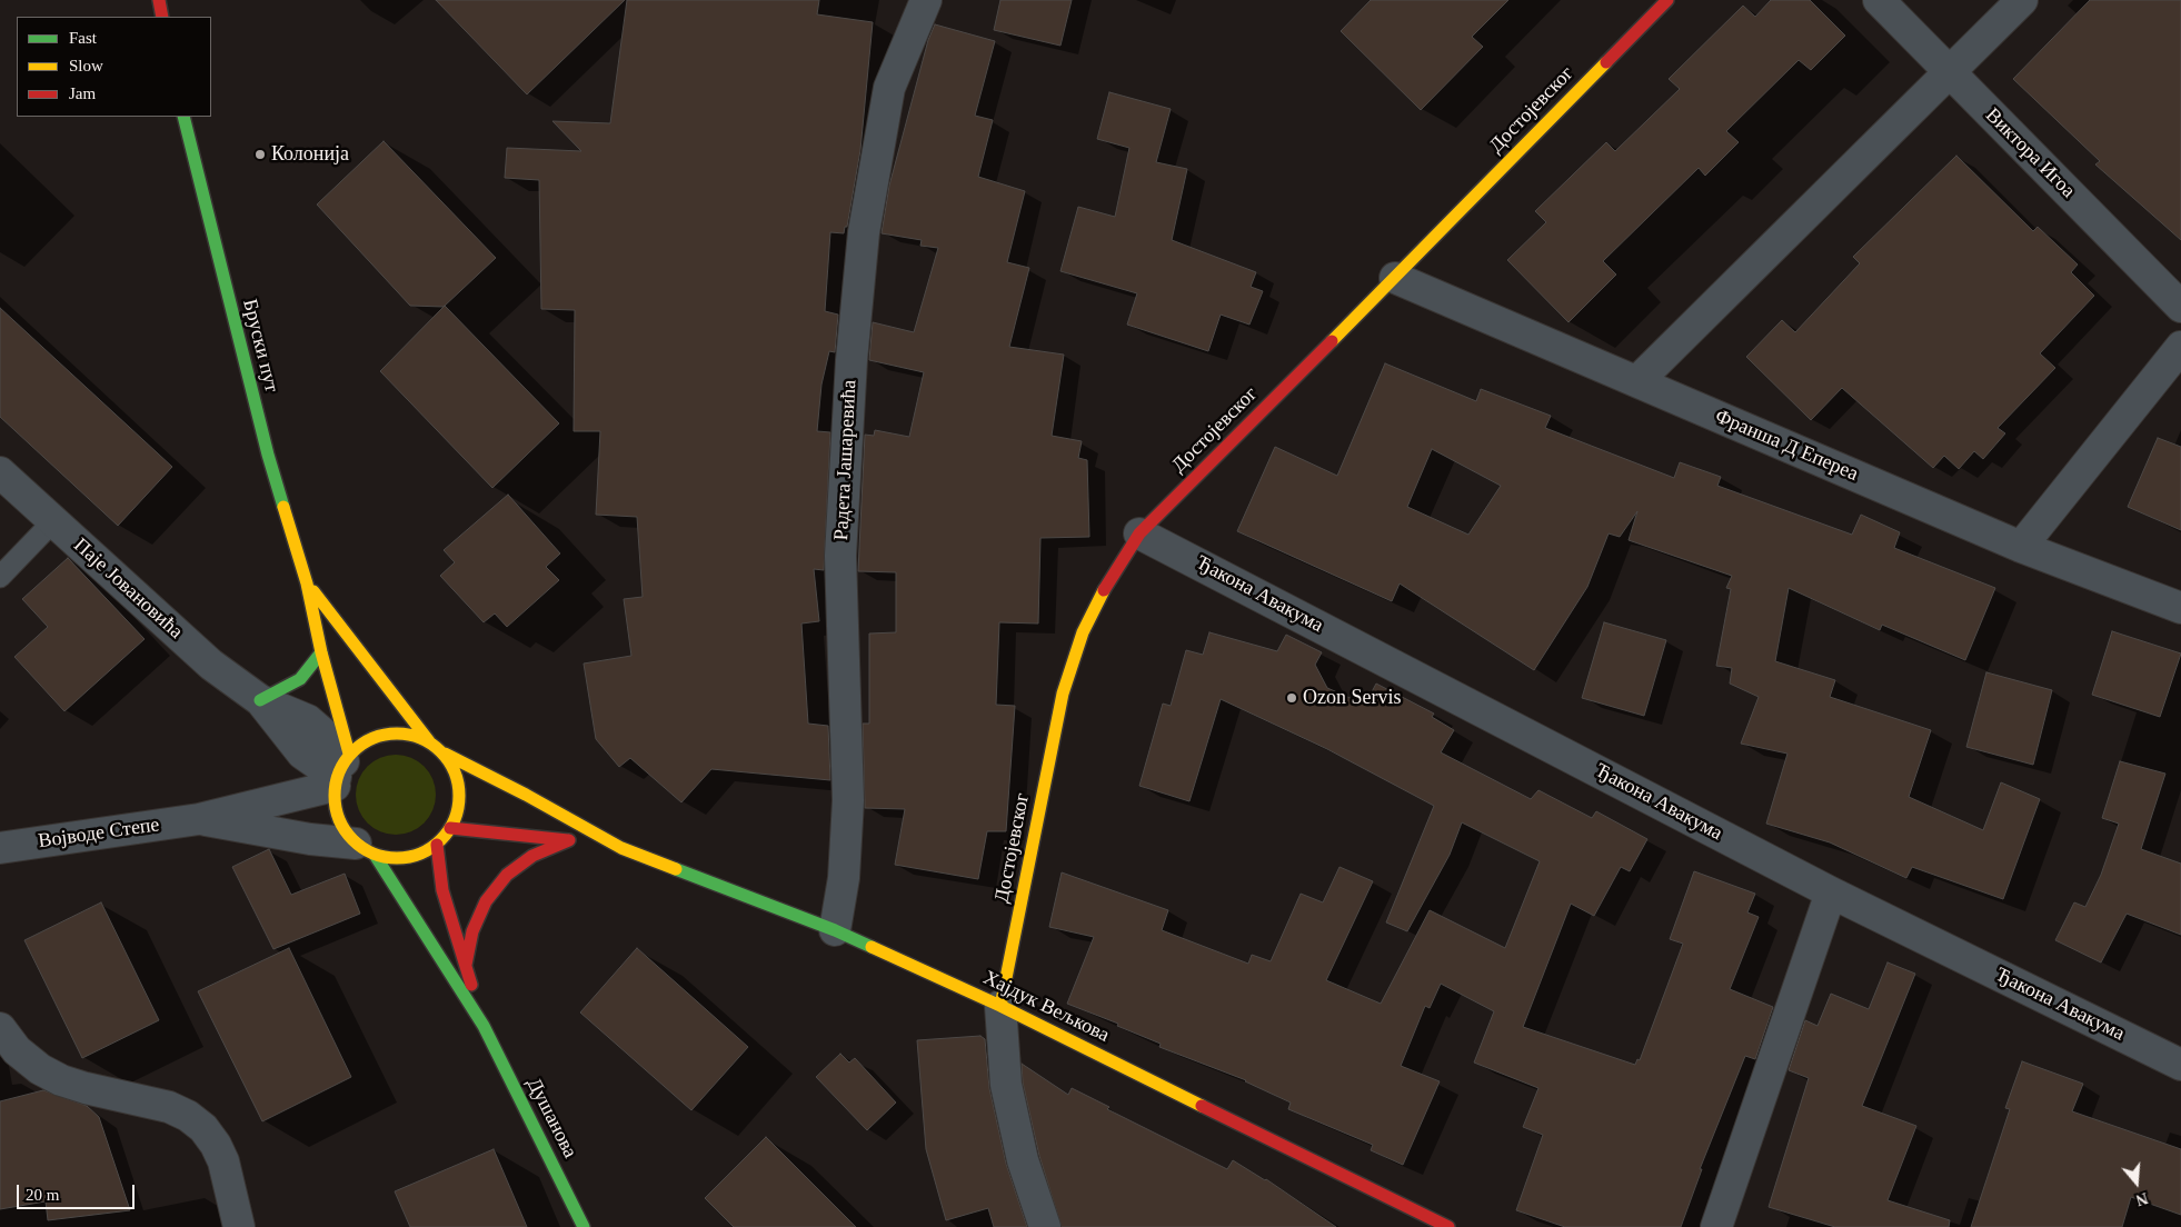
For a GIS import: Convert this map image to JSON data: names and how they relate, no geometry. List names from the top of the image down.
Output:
{
  "streets": {
    "street": [
      "Достојевског",
      "Виктора Игоа",
      "Бруски пут",
      "Франша Д Епереа",
      "Радета Јашаревића",
      "Паје Јовановића",
      "Ђакона Авакума",
      "Војводе Степе",
      "Хајдук Вељкова",
      "Душанова"
    ]
  },
  "crossings": [
    ["Достојевског", "Франша Д Епереа"],
    ["Достојевског", "Ђакона Авакума"],
    ["Достојевског", "Хајдук Вељкова"],
    ["Бруски пут", "Паје Јовановића"],
    ["Бруски пут", "Војводе Степе"],
    ["Бруски пут", "Душанова"],
    ["Радета Јашаревића", "Хајдук Вељкова"],
    ["Паје Јовановића", "Војводе Степе"],
    ["Паје Јовановића", "Душанова"],
    ["Војводе Степе", "Душанова"]
  ],
  "places": ["Колонија", "Ozon Servis"],
  "legend": ["Fast", "Slow", "Jam"],
  "scale_bar": "20 m",
  "north": "bottom"
}
